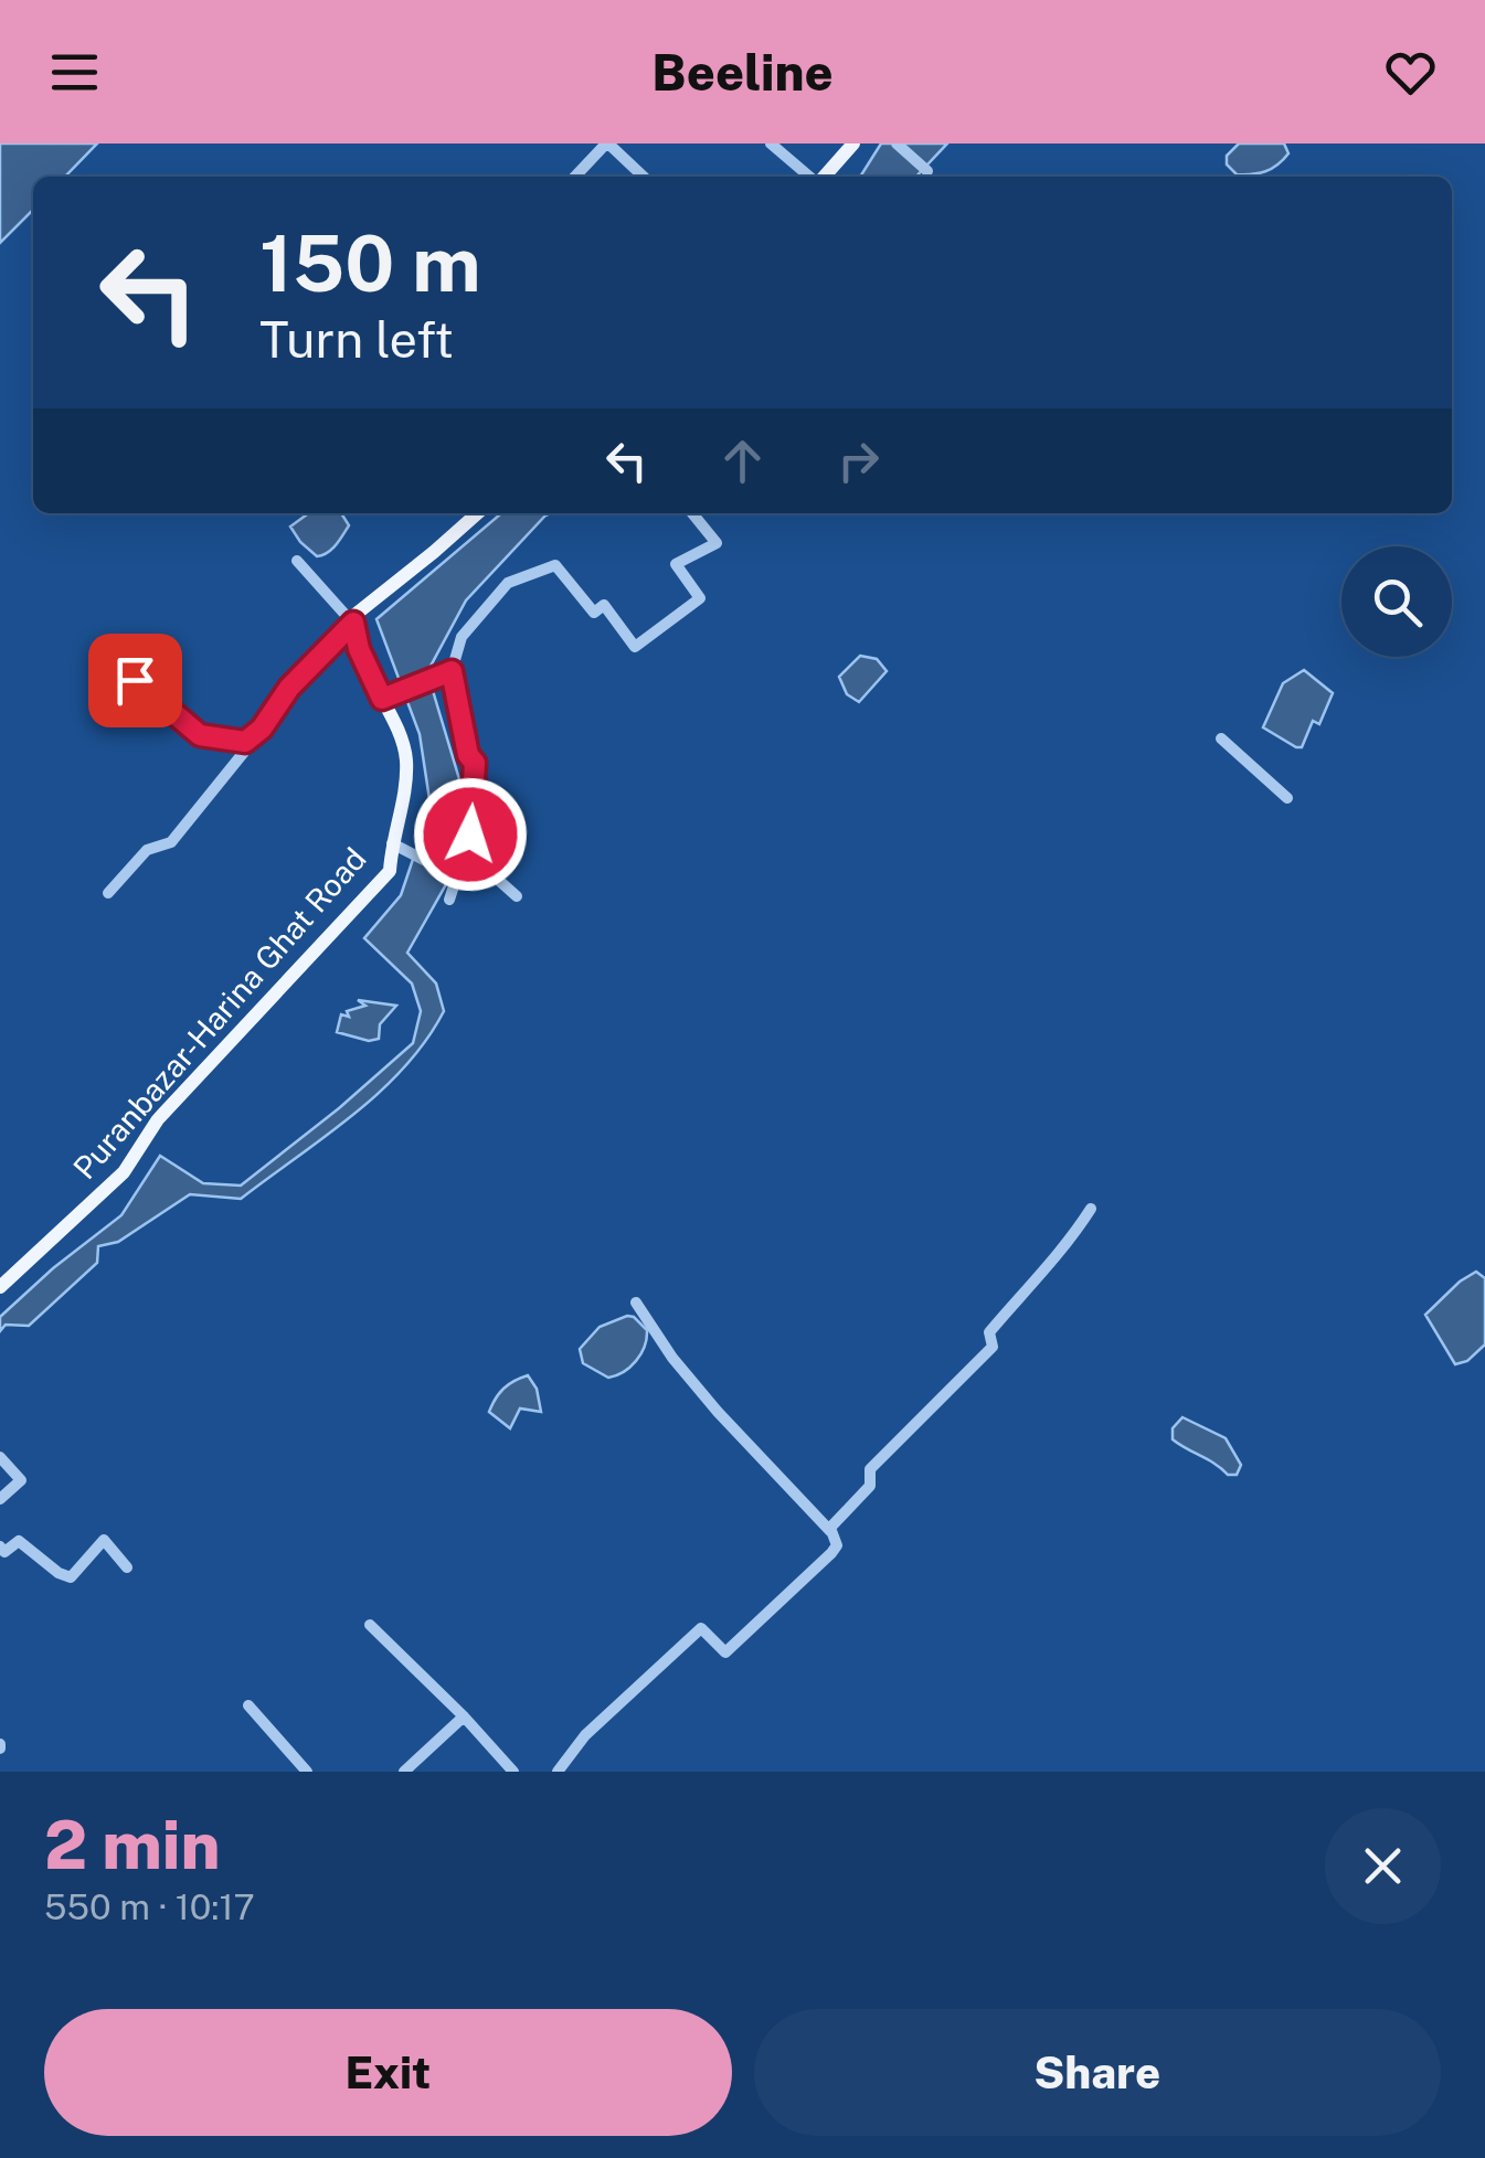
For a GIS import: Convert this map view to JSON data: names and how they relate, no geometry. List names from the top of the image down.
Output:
{
  "streets": {
    "main road": ["Puranbazar-Harina Ghat Road"]
  },
  "page": {
    "header": "Beeline",
    "turn": ["150 m", "Turn left"],
    "heading": ["2 min", "550 m · 10:17"],
    "buttons": ["Exit", "Share"]
  }
}
